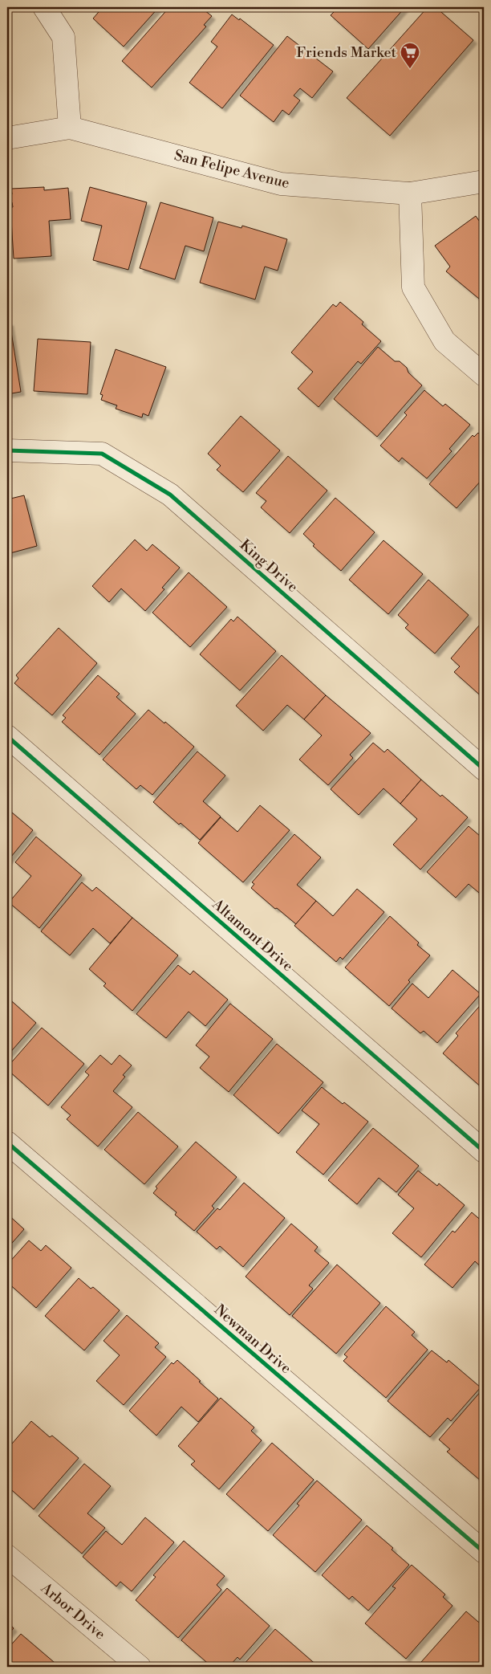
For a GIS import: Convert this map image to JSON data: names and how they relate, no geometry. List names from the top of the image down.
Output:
{
  "streets": {
    "street": [
      "San Felipe Avenue",
      "King Drive",
      "Altamont Drive",
      "Newman Drive",
      "Arbor Drive"
    ]
  },
  "places": {
    "supermarket": ["Friends Market"]
  }
}
